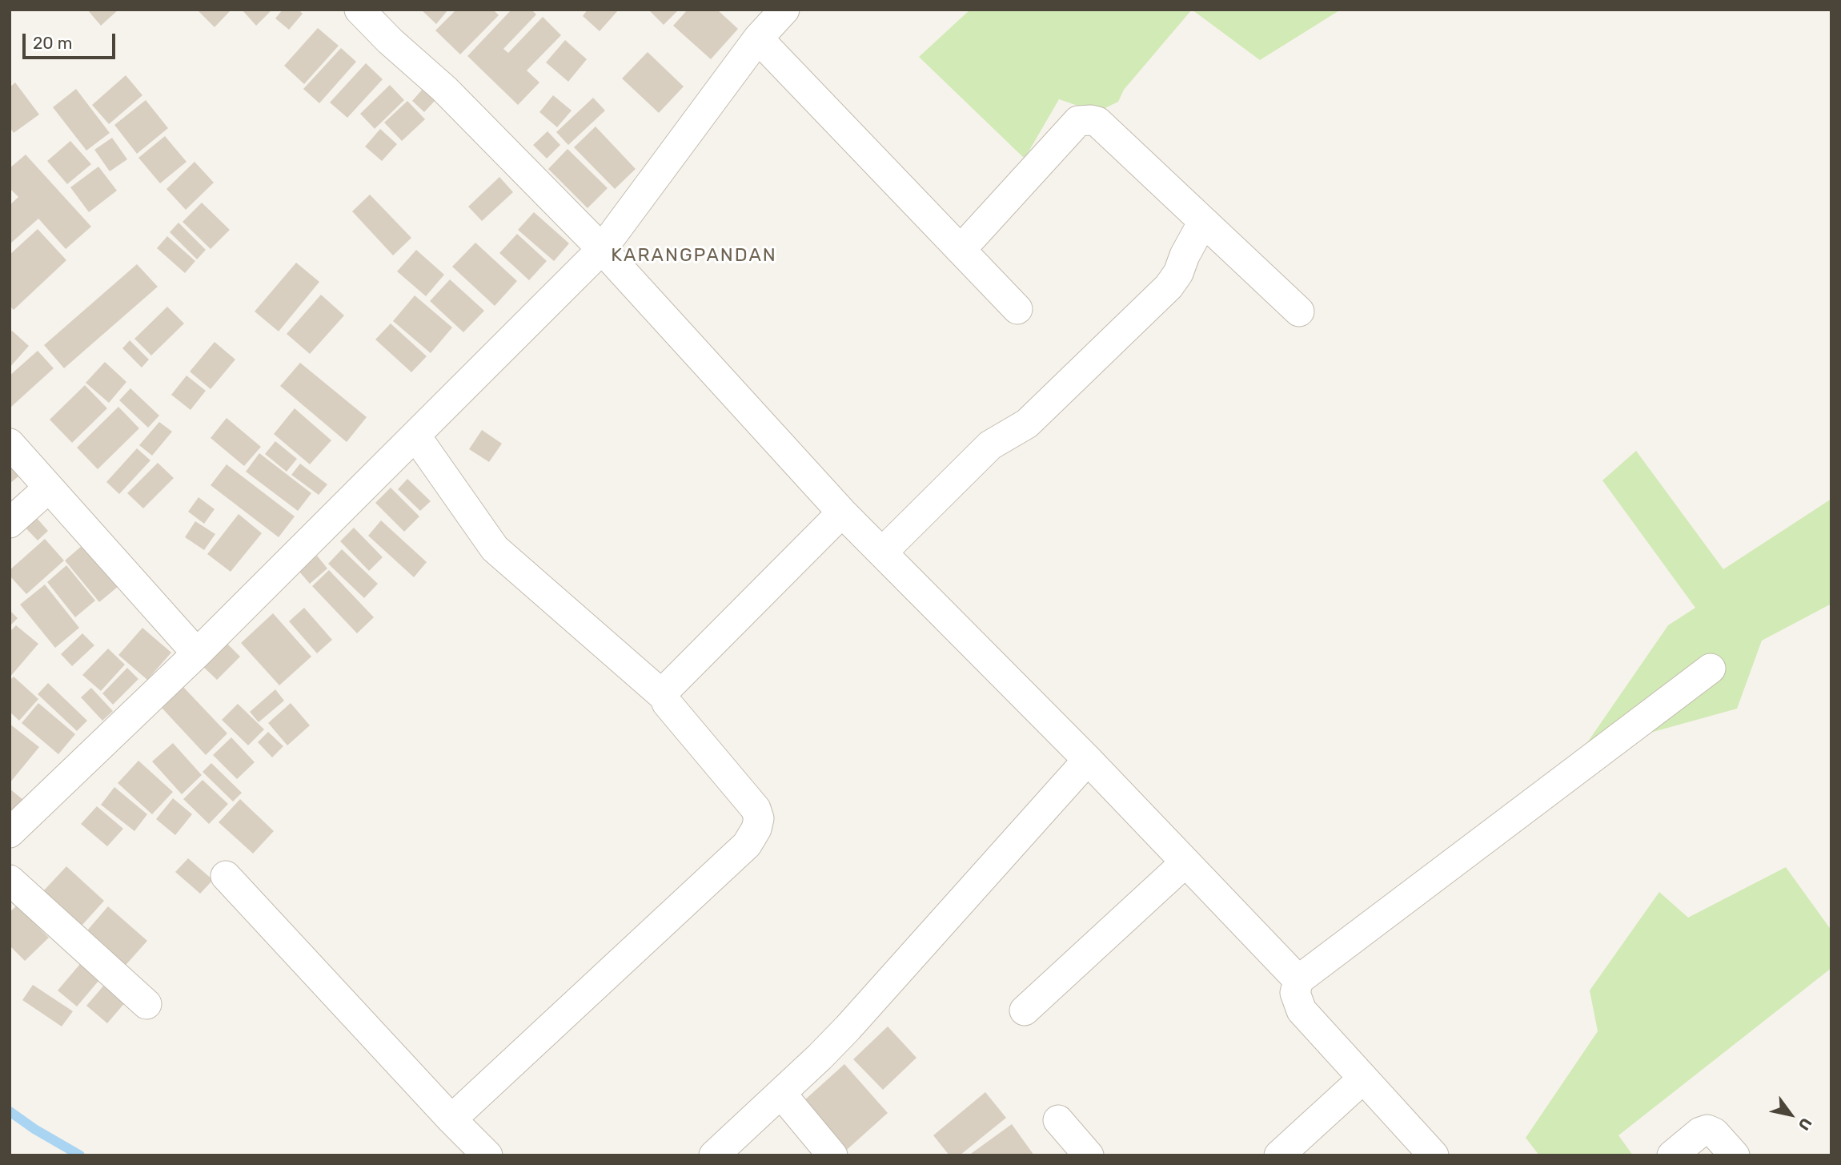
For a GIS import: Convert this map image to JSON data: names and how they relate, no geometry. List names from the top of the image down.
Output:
{
  "districts": ["KARANGPANDAN"],
  "scale_bar": "20 m",
  "north": "bottom right"
}
